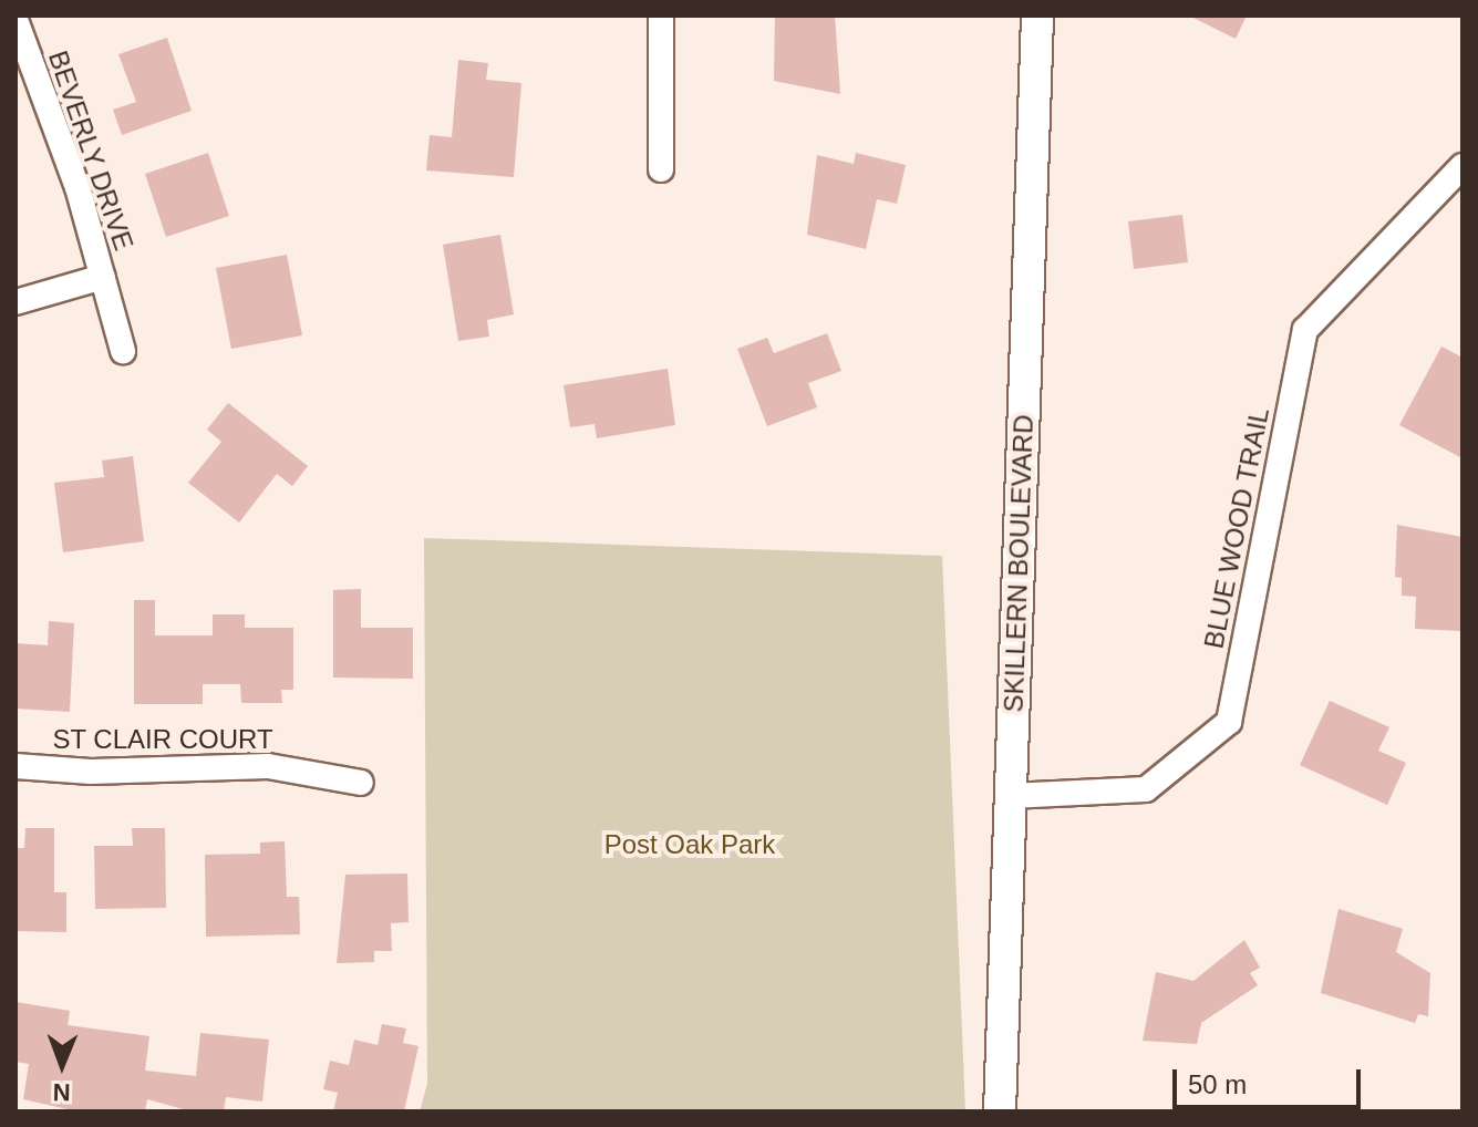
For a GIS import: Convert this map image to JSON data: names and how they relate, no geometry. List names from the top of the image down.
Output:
{
  "streets": {
    "street": [
      "BEVERLY DRIVE",
      "BLUE WOOD TRAIL",
      "SKILLERN BOULEVARD",
      "ST CLAIR COURT"
    ]
  },
  "crossings": [
    ["BLUE WOOD TRAIL", "SKILLERN BOULEVARD"]
  ],
  "parks": ["Post Oak Park"],
  "scale_bar": "50 m",
  "north": "bottom"
}
